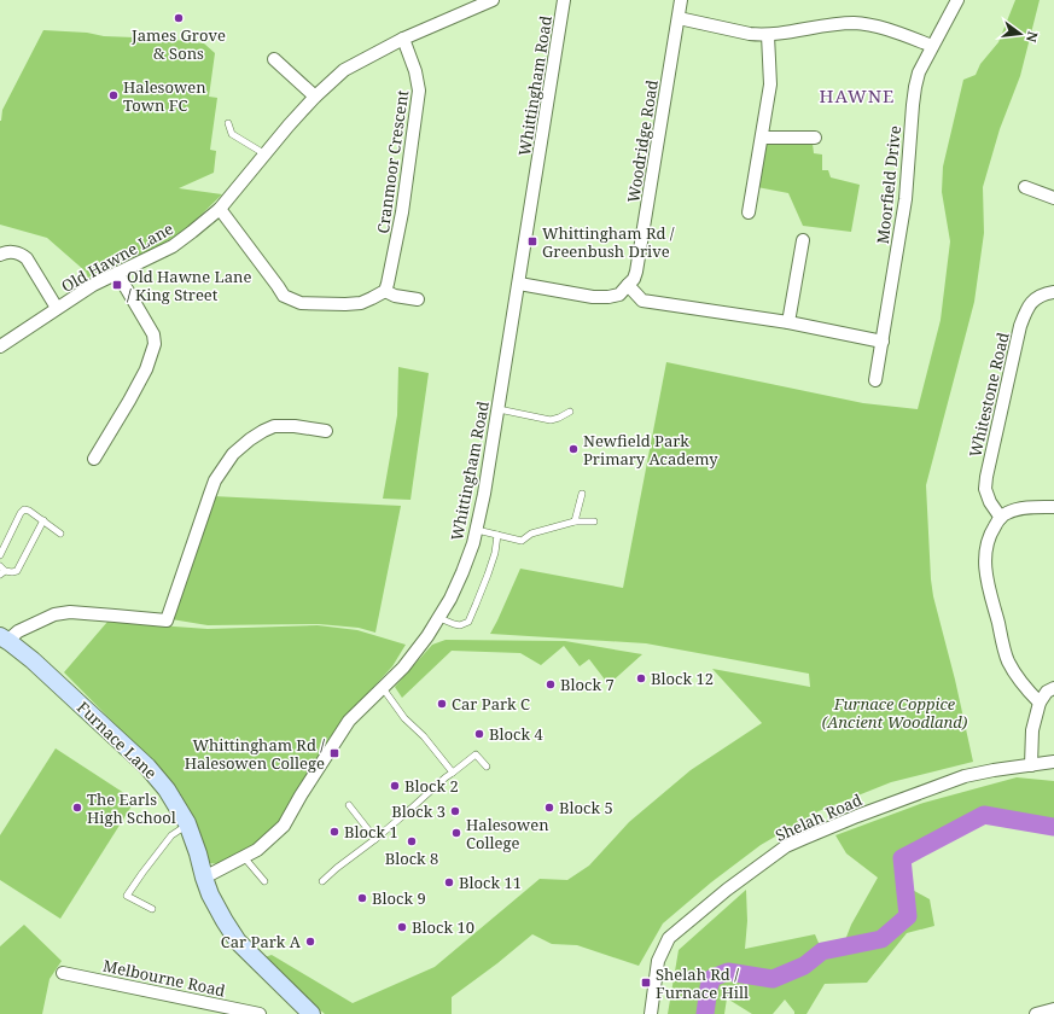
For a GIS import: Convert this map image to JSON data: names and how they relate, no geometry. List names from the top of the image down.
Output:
{
  "streets": {
    "street": [
      "Whittingham Road",
      "Woodridge Road",
      "Cranmoor Crescent",
      "Moorfield Drive",
      "Old Hawne Lane",
      "Whitestone Road",
      "Furnace Lane",
      "Shelah Road",
      "Melbourne Road"
    ]
  },
  "crossings": [
    ["Whittingham Road", "Furnace Lane"],
    ["Cranmoor Crescent", "Old Hawne Lane"]
  ],
  "districts": ["HAWNE"],
  "parks": ["Furnace Coppice (Ancient Woodland)"],
  "places": {
    "other": [
      "James Grove & Sons",
      "Halesowen Town FC",
      "Newfield Park Primary Academy",
      "Block 12",
      "Block 7",
      "Car Park C",
      "Block 4",
      "Block 2",
      "The Earls High School",
      "Block 5",
      "Block 3",
      "Block 1",
      "Halesowen College",
      "Block 8",
      "Block 11",
      "Block 9",
      "Block 10",
      "Car Park A"
    ],
    "transit": [
      "Whittingham Rd / Greenbush Drive",
      "Old Hawne Lane / King Street",
      "Whittingham Rd / Halesowen College",
      "Shelah Rd / Furnace Hill"
    ]
  },
  "north": "right"
}
